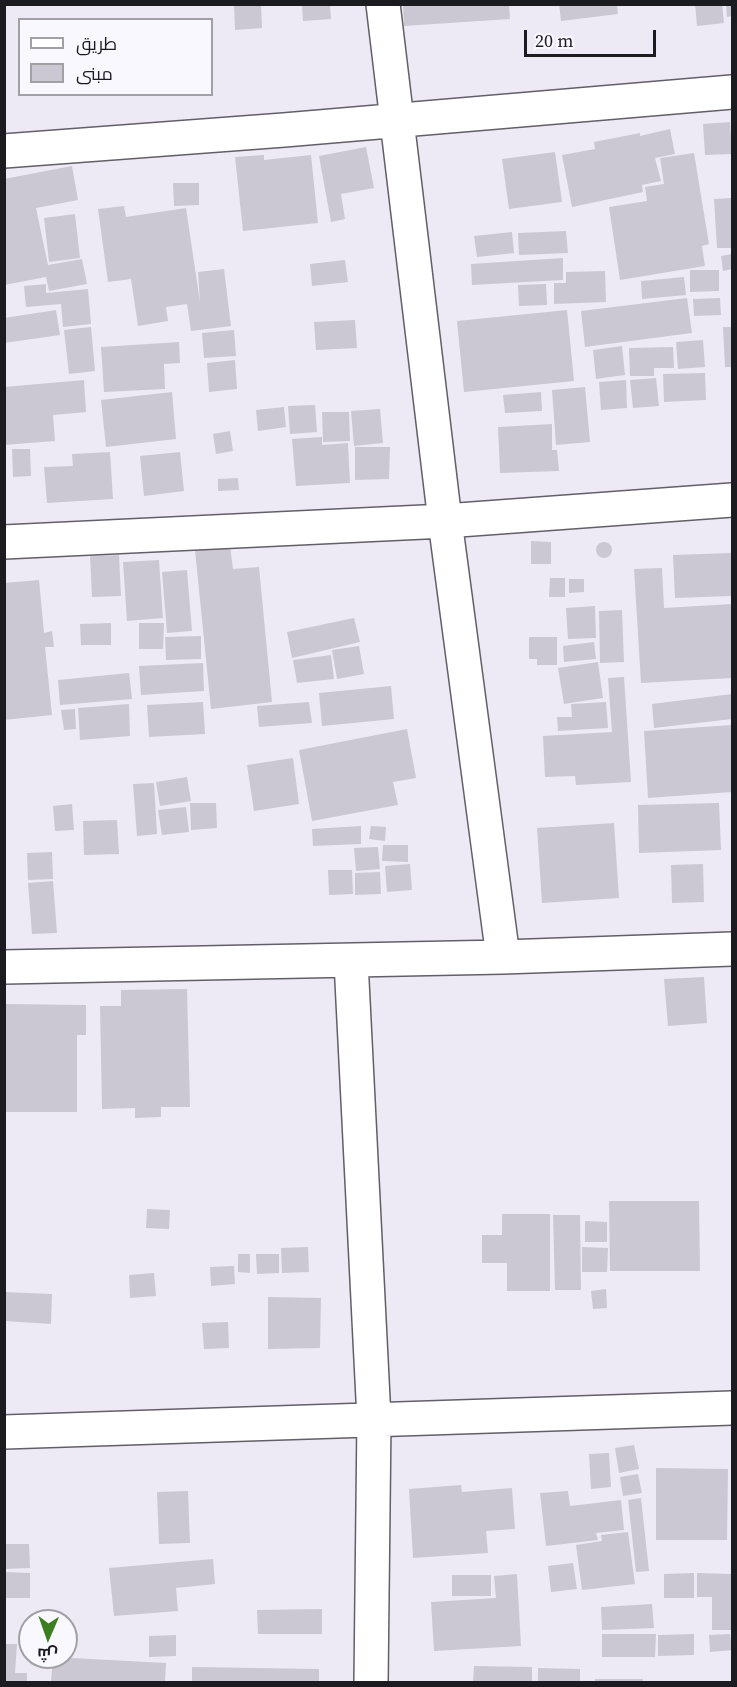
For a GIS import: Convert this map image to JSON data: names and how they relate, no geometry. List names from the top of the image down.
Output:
{
  "legend": ["طريق", "مبنى"],
  "scale_bar": "20 m",
  "north": "bottom"
}
